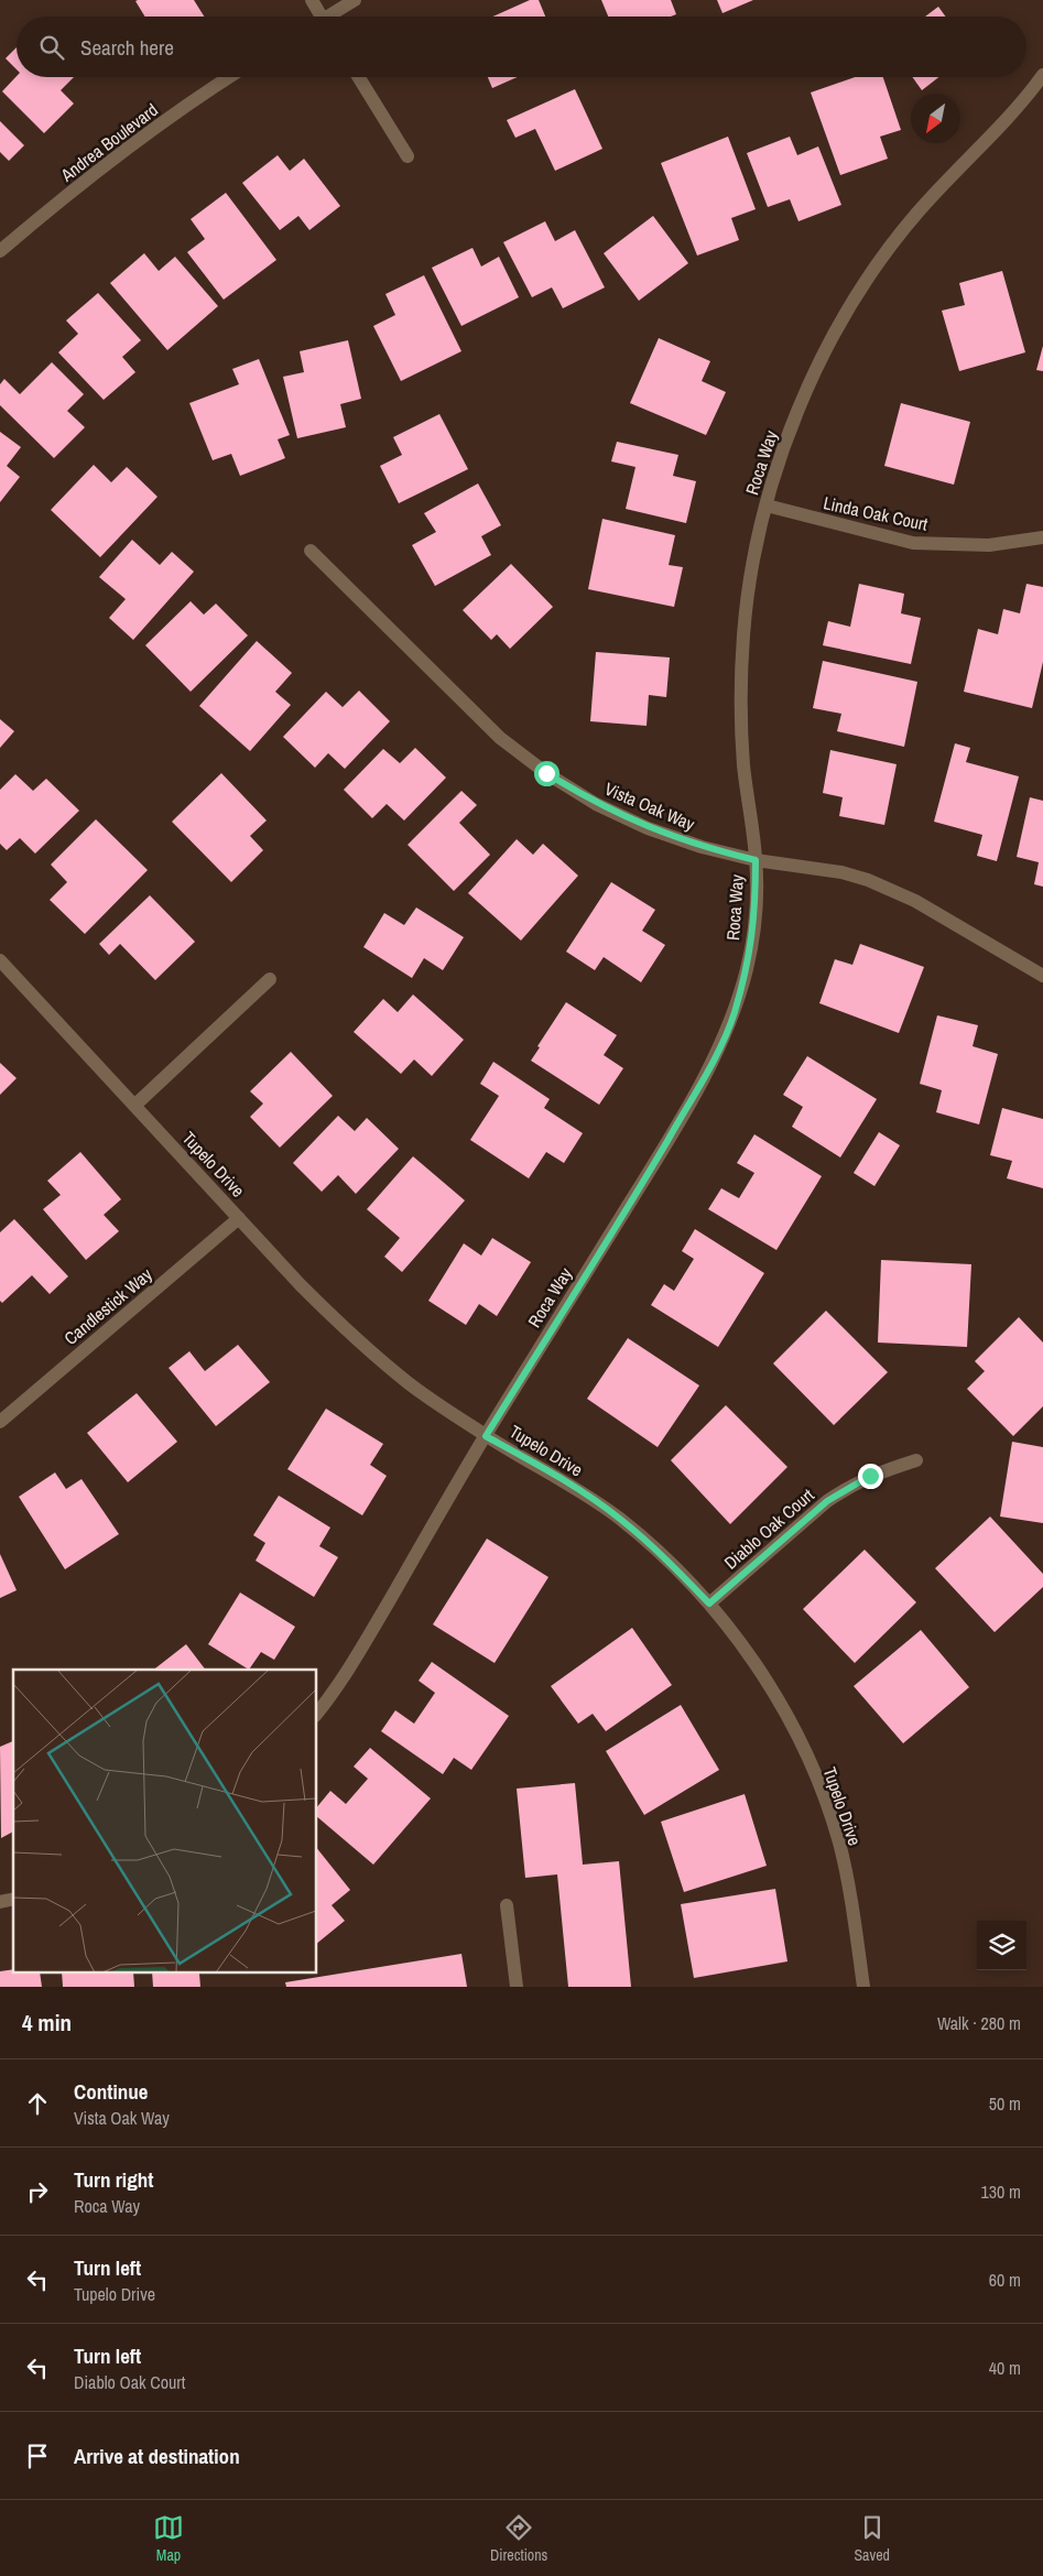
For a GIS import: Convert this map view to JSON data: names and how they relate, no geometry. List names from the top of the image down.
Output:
{
  "streets": {
    "street": [
      "Andrea Boulevard",
      "Roca Way",
      "Linda Oak Court",
      "Vista Oak Way",
      "Tupelo Drive",
      "Candlestick Way",
      "Diablo Oak Court"
    ]
  },
  "crossings": [
    ["Roca Way", "Linda Oak Court"],
    ["Roca Way", "Vista Oak Way"],
    ["Roca Way", "Tupelo Drive"],
    ["Tupelo Drive", "Candlestick Way"],
    ["Tupelo Drive", "Diablo Oak Court"]
  ],
  "north": "bottom left",
  "page": {
    "search": "Search here",
    "heading": ["4 min", "Walk · 280 m"],
    "list": [
      ["Continue", "Vista Oak Way", "50 m"],
      ["Turn right", "Roca Way", "130 m"],
      ["Turn left", "Tupelo Drive", "60 m"],
      ["Turn left", "Diablo Oak Court", "40 m"],
      "Arrive at destination"
    ],
    "nav": ["Map", "Directions", "Saved"]
  }
}
